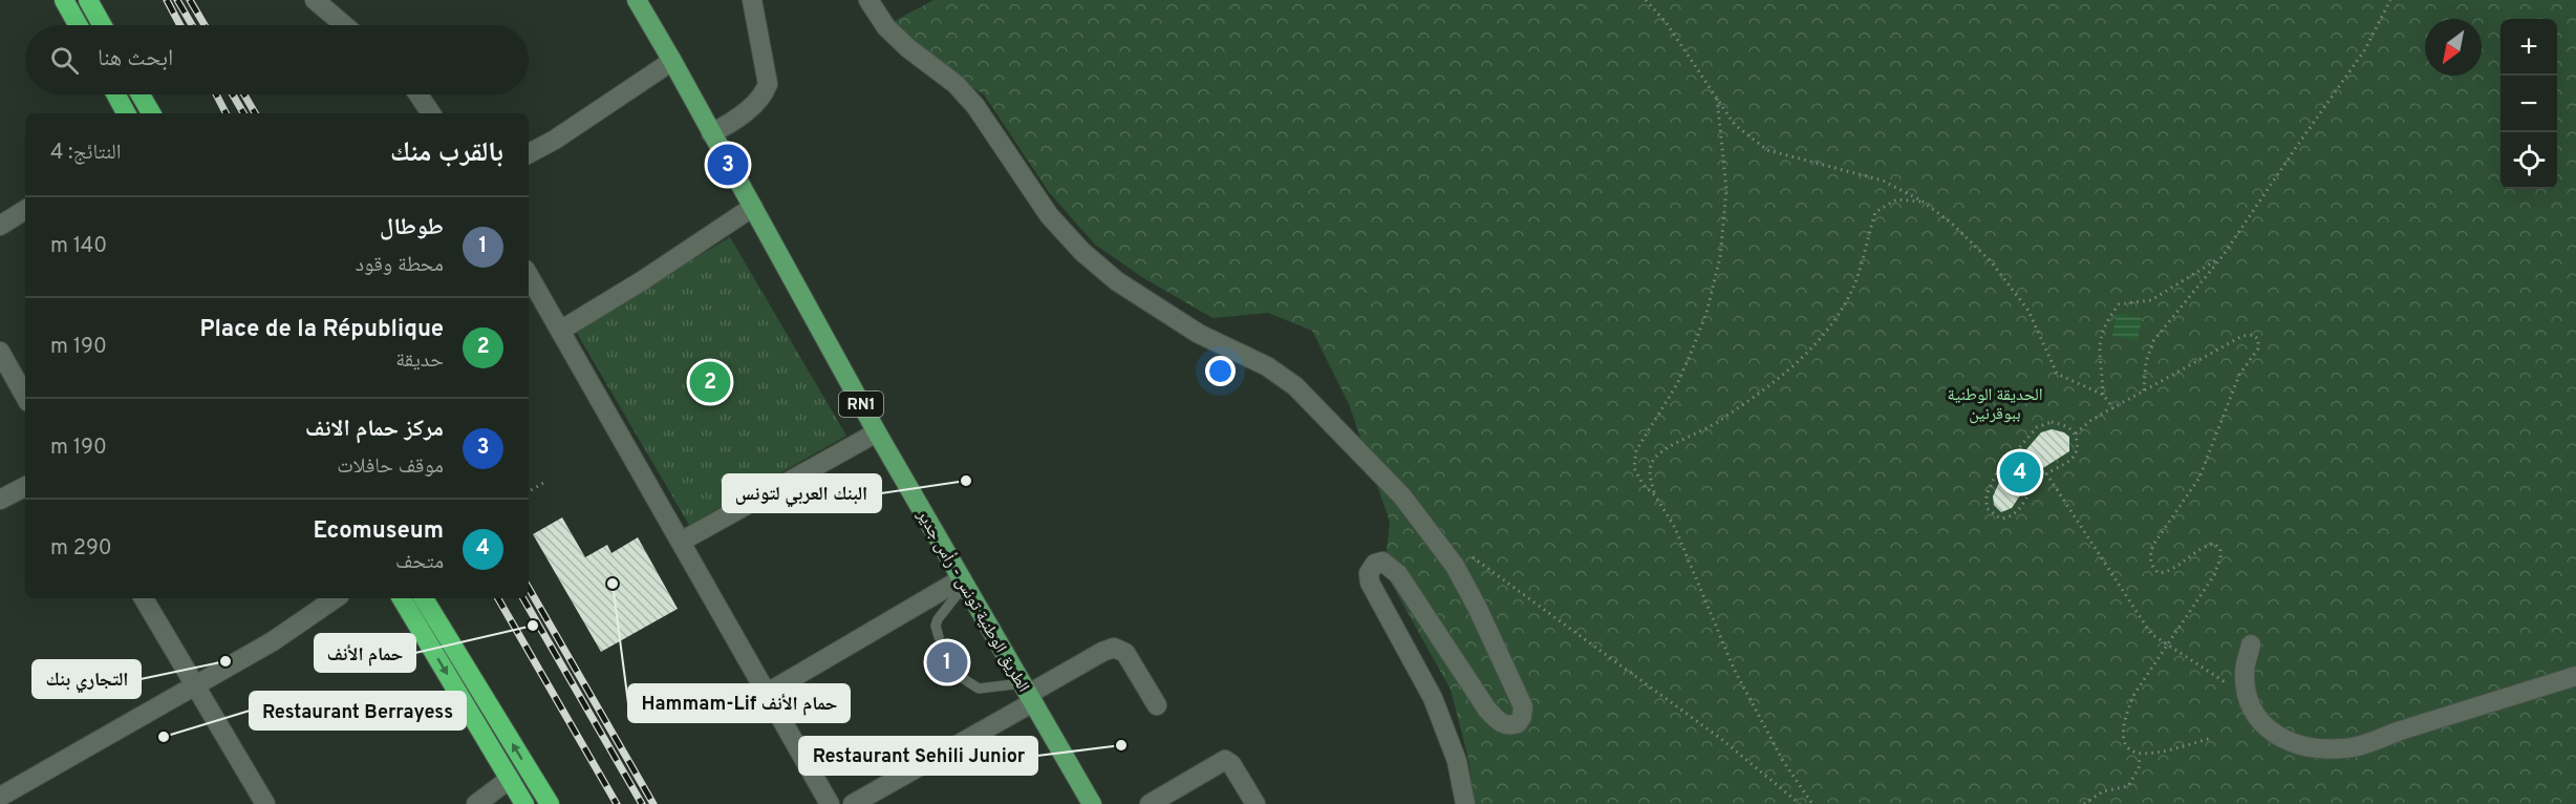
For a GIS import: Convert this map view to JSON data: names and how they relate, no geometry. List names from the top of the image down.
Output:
{
  "streets": {
    "main road": ["RN1", "الطريق الوطنية تونس - رأس جدير"]
  },
  "parks": ["الحديقة الوطنية ببوقرنين"],
  "places": [
    "البنك العربي لتونس",
    "Hammam-Lif حمام الأنف",
    "حمام الأنف",
    "التجاري بنك",
    "Restaurant Berrayess",
    "Restaurant Sehili Junior"
  ],
  "north": "bottom left",
  "page": {
    "map_buttons": ["+", "−"],
    "search": "ابحث هنا",
    "heading": ["بالقرب منك", "النتائج: 4"],
    "pins": [
      "3",
      "2",
      "4",
      "1"
    ],
    "list": [
      {
        "mark": "1",
        "name": "طوطال",
        "note": "محطة وقود",
        "value": "140 m"
      },
      {
        "mark": "2",
        "name": "Place de la République",
        "note": "حديقة",
        "value": "190 m"
      },
      {
        "mark": "3",
        "name": "مركز حمام الانف",
        "note": "موقف حافلات",
        "value": "190 m"
      },
      {
        "mark": "4",
        "name": "Ecomuseum",
        "note": "متحف",
        "value": "290 m"
      }
    ]
  }
}
